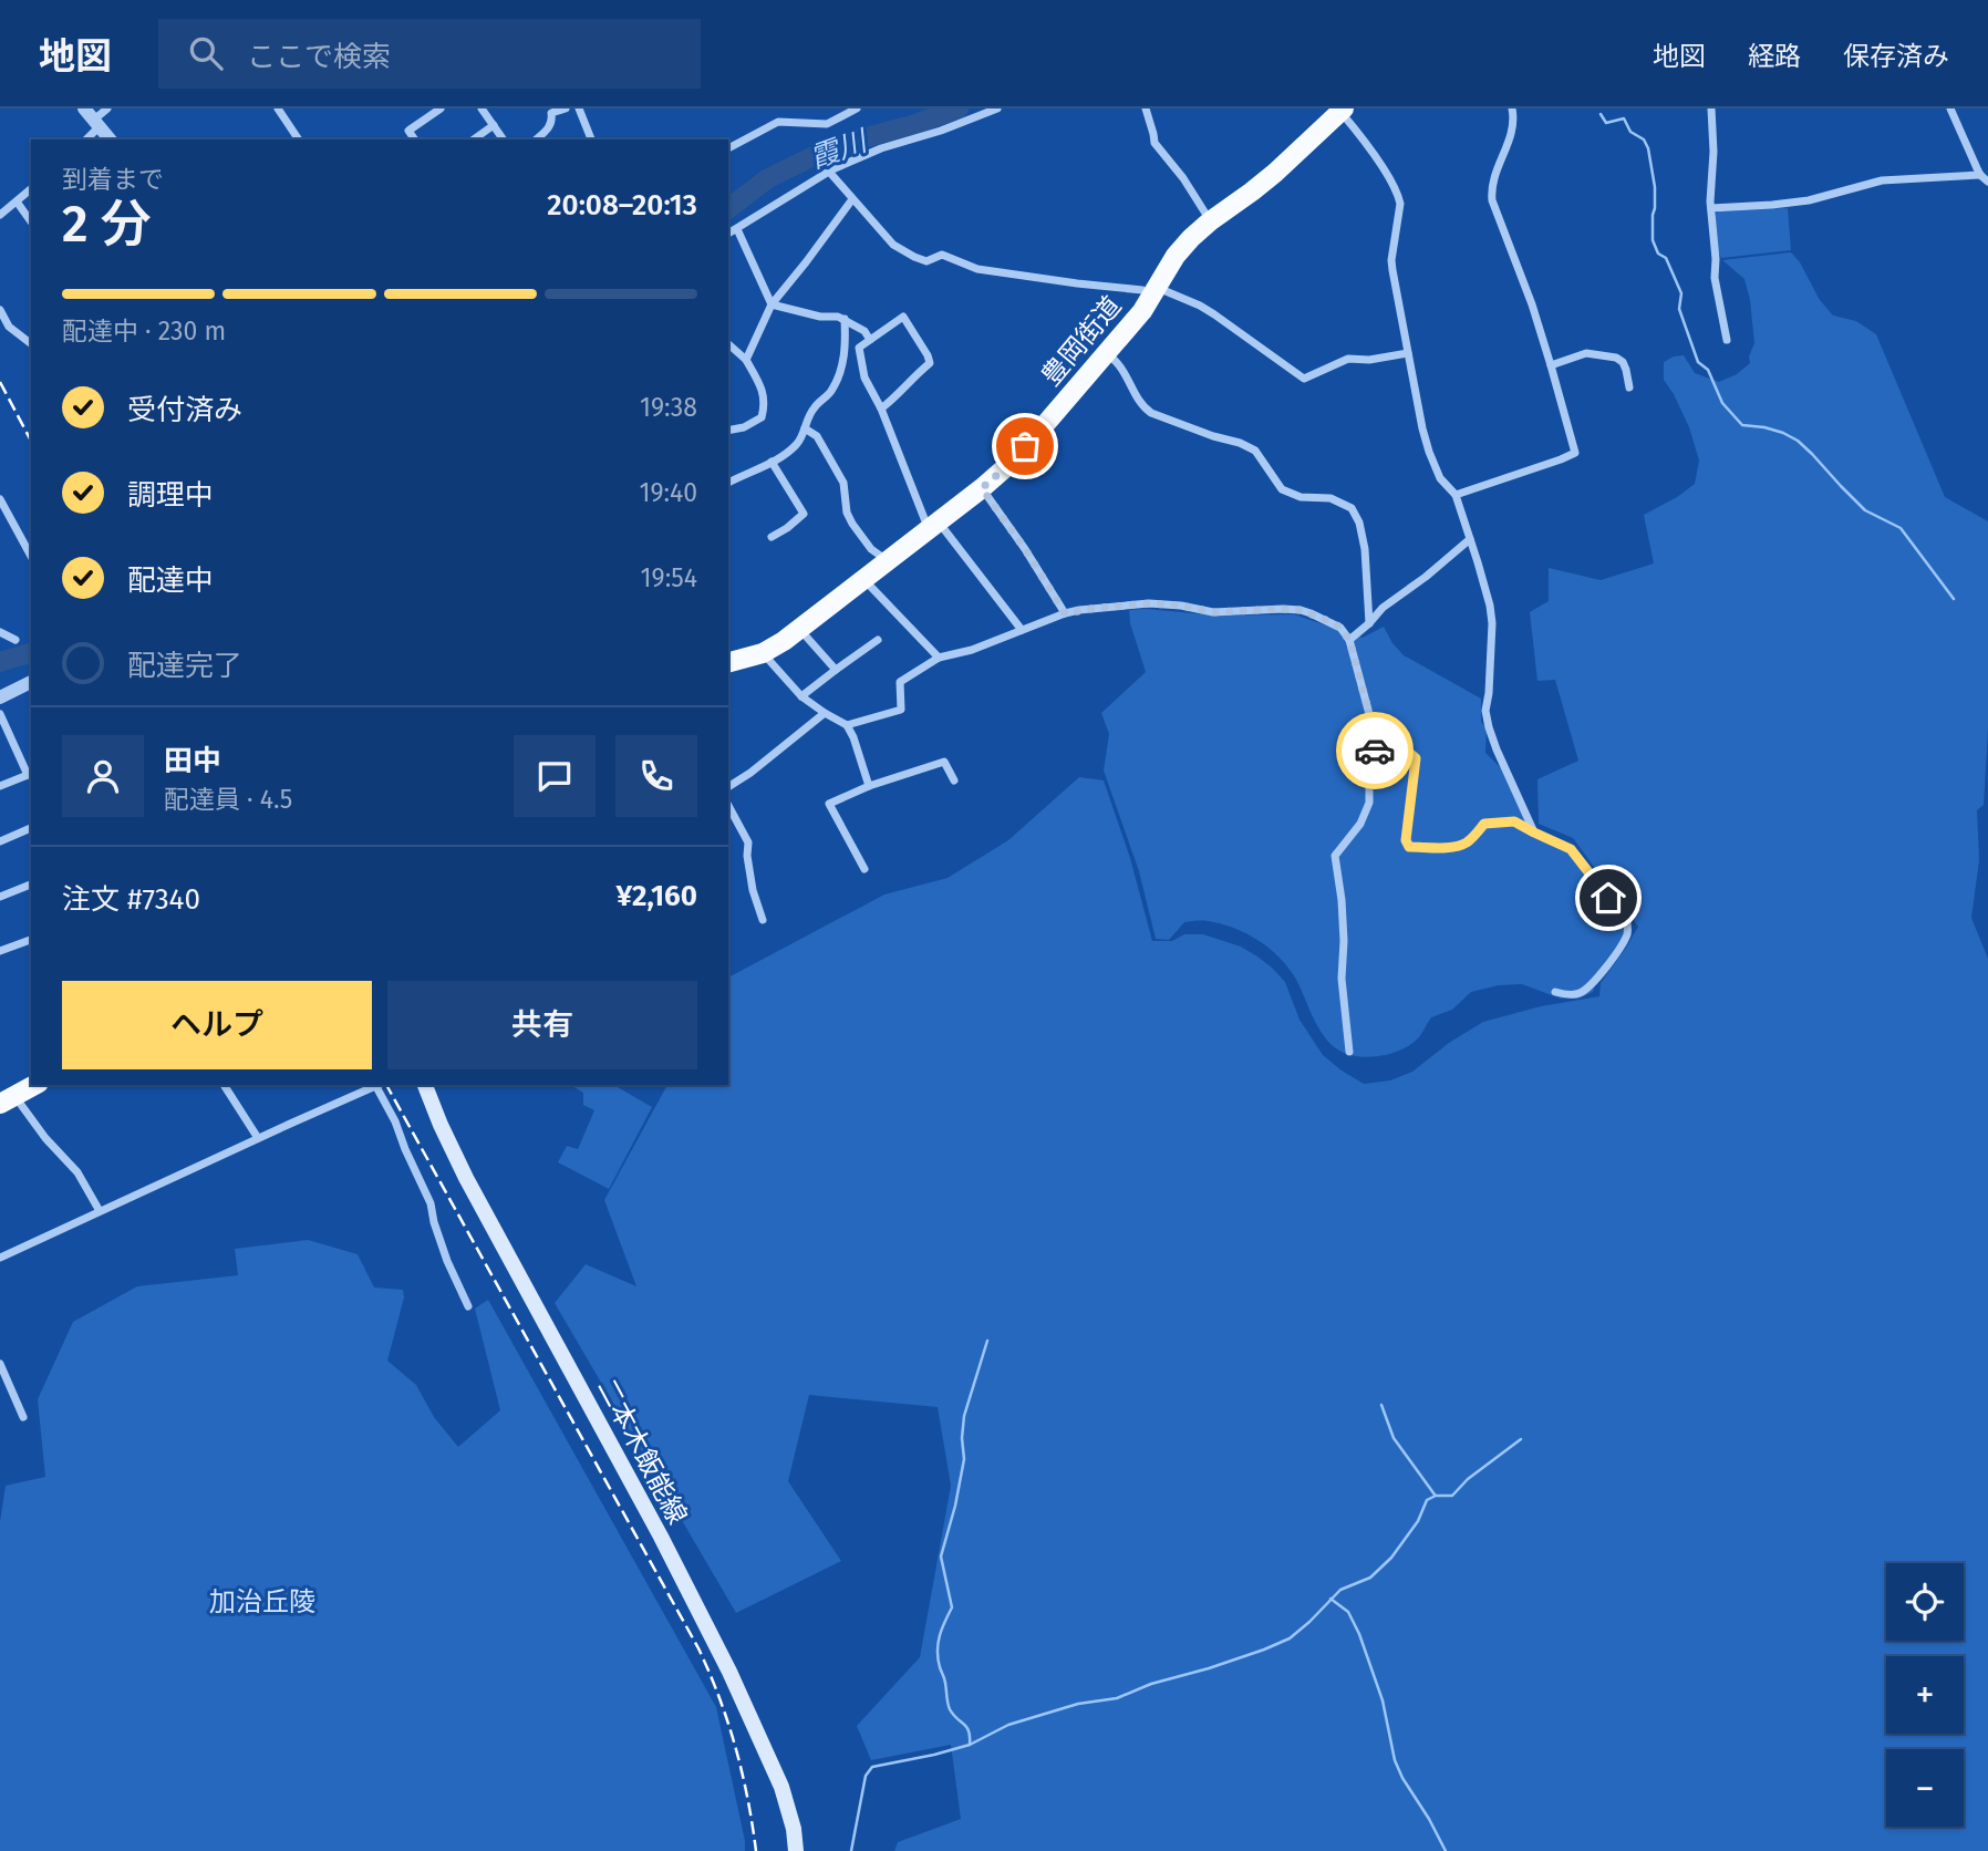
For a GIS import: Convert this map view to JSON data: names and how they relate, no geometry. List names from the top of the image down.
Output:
{
  "streets": {
    "main road": ["豊岡街道", "二本木飯能線"]
  },
  "water": ["霞川"],
  "parks": ["加治丘陵"],
  "page": {
    "header": "地図",
    "search": "ここで検索",
    "nav": ["地図", "経路", "保存済み"],
    "heading": ["2 分", "到着まで", "20:08–20:13"],
    "panel": [
      "田中",
      "配達員 · 4.5",
      "注文 #7340",
      "¥2,160"
    ],
    "bar": "配達中 · 230 m",
    "list": [
      ["受付済み", "19:38"],
      ["調理中", "19:40"],
      ["配達中", "19:54"],
      "配達完了"
    ],
    "buttons": ["ヘルプ", "共有"],
    "map_buttons": ["+", "−"]
  }
}
